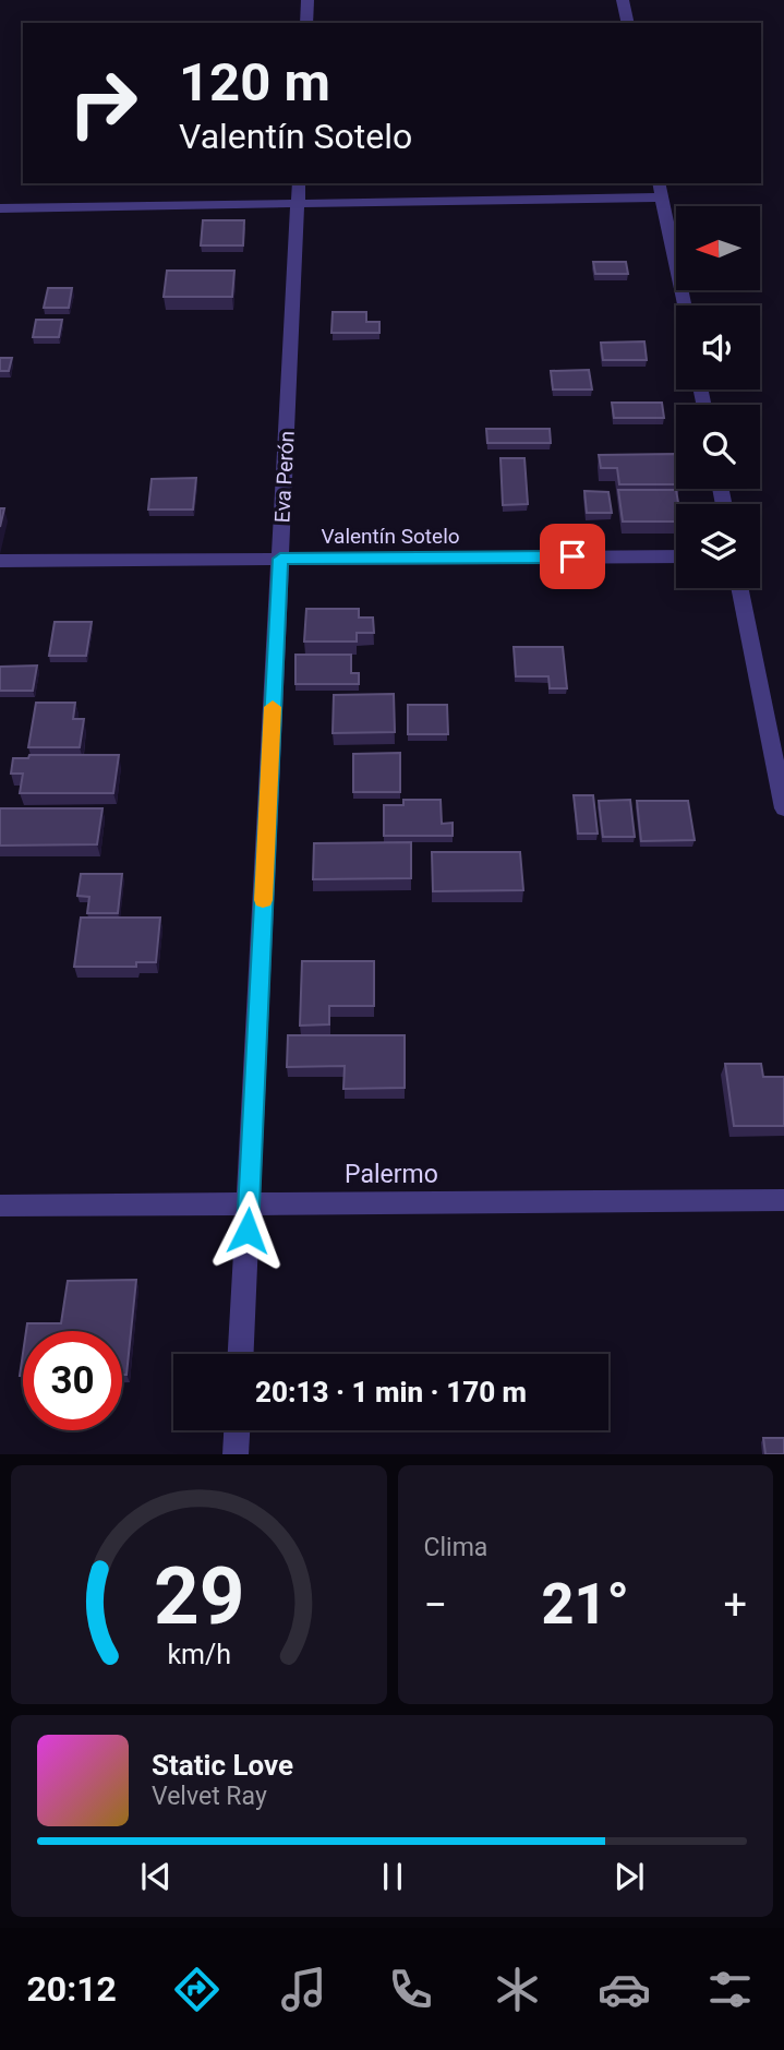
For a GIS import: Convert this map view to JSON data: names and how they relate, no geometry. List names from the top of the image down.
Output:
{
  "streets": {
    "street": ["Eva Perón", "Valentín Sotelo", "Palermo"]
  },
  "crossings": [
    ["Eva Perón", "Valentín Sotelo"],
    ["Eva Perón", "Palermo"]
  ],
  "north": "left",
  "page": {
    "turn": ["120 m", "Valentín Sotelo"],
    "limit": "30",
    "trip": "20:13 · 1 min · 170 m",
    "tile": "Clima",
    "heat": ["−", "21°", "+"],
    "song": ["Static Love", "Velvet Ray"],
    "tabs": "20:12",
    "gauge": ["29", "km/h"]
  }
}
